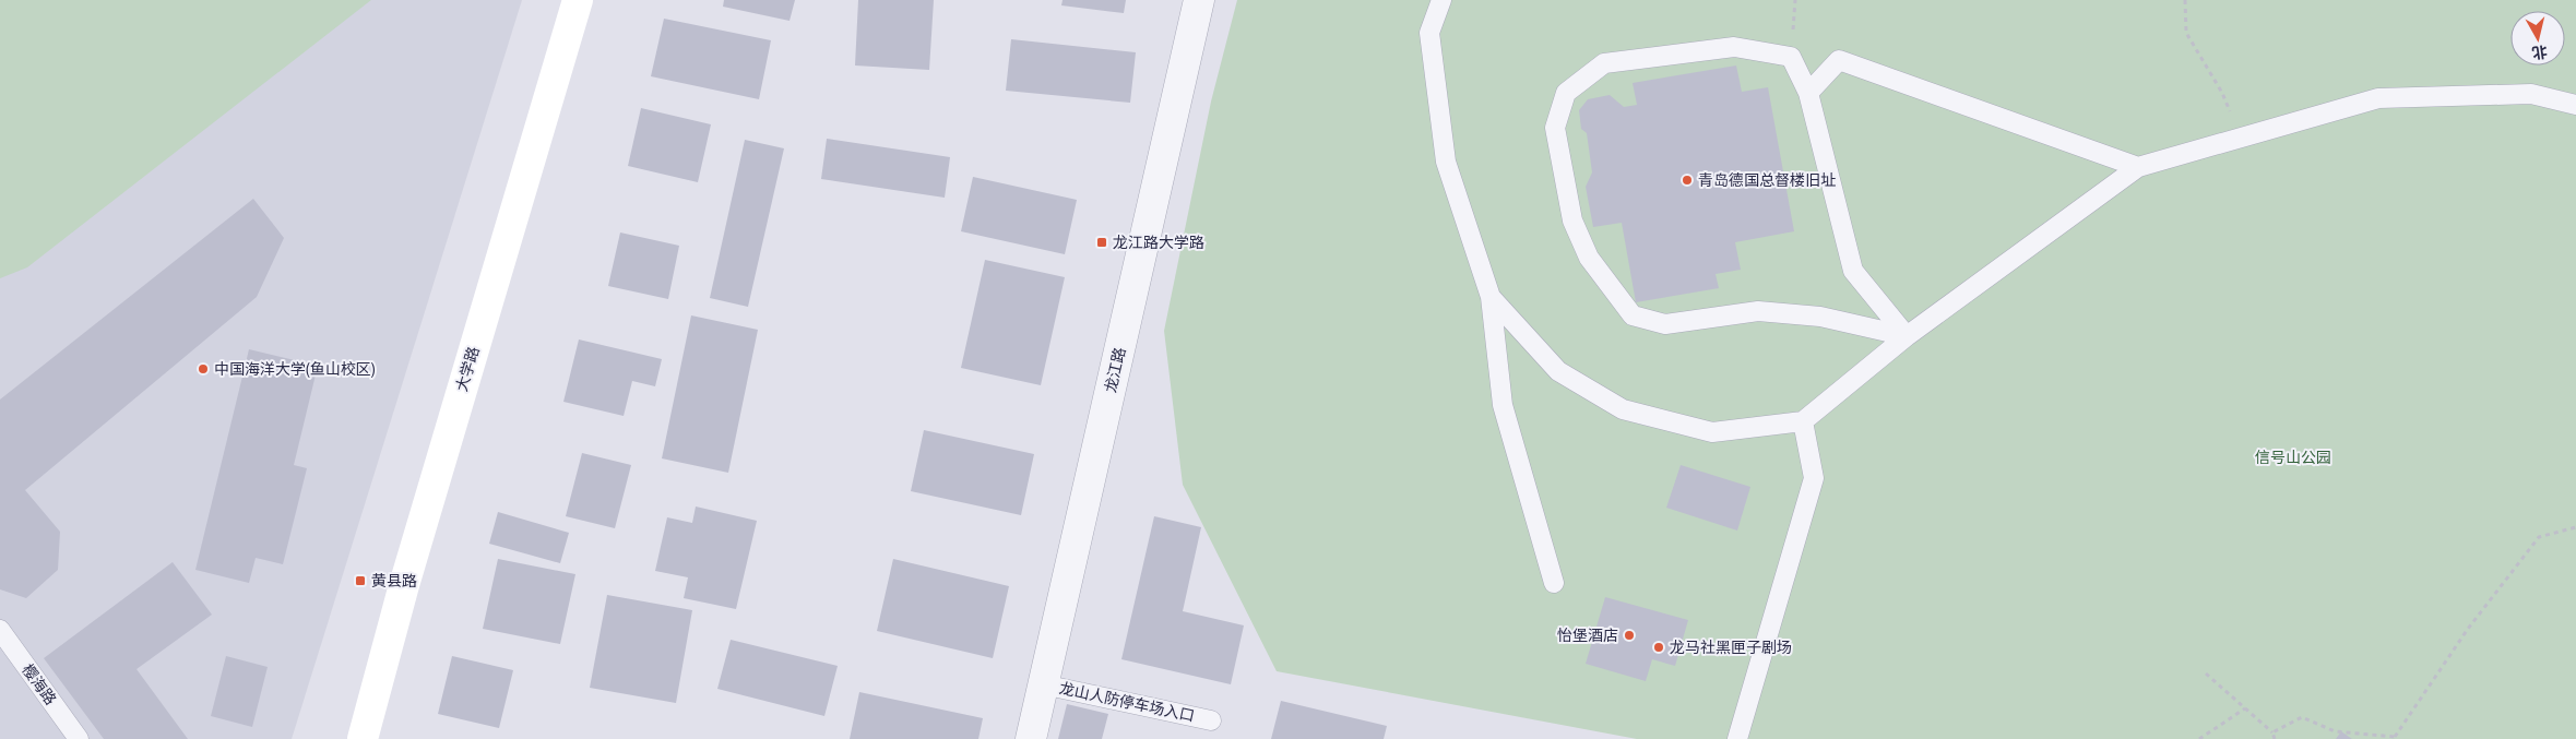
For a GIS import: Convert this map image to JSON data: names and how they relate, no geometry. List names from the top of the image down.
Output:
{
  "streets": {
    "main road": ["大学路"],
    "street": ["龙江路"],
    "lane": ["樱海路", "龙山人防停车场入口"]
  },
  "crossings": [
    ["龙江路", "龙山人防停车场入口"]
  ],
  "parks": ["信号山公园"],
  "places": {
    "other": [
      "青岛德国总督楼旧址",
      "中国海洋大学(鱼山校区)",
      "怡堡酒店",
      "龙马社黑匣子剧场"
    ],
    "transit": ["龙江路大学路", "黄县路"]
  },
  "north": "bottom"
}
